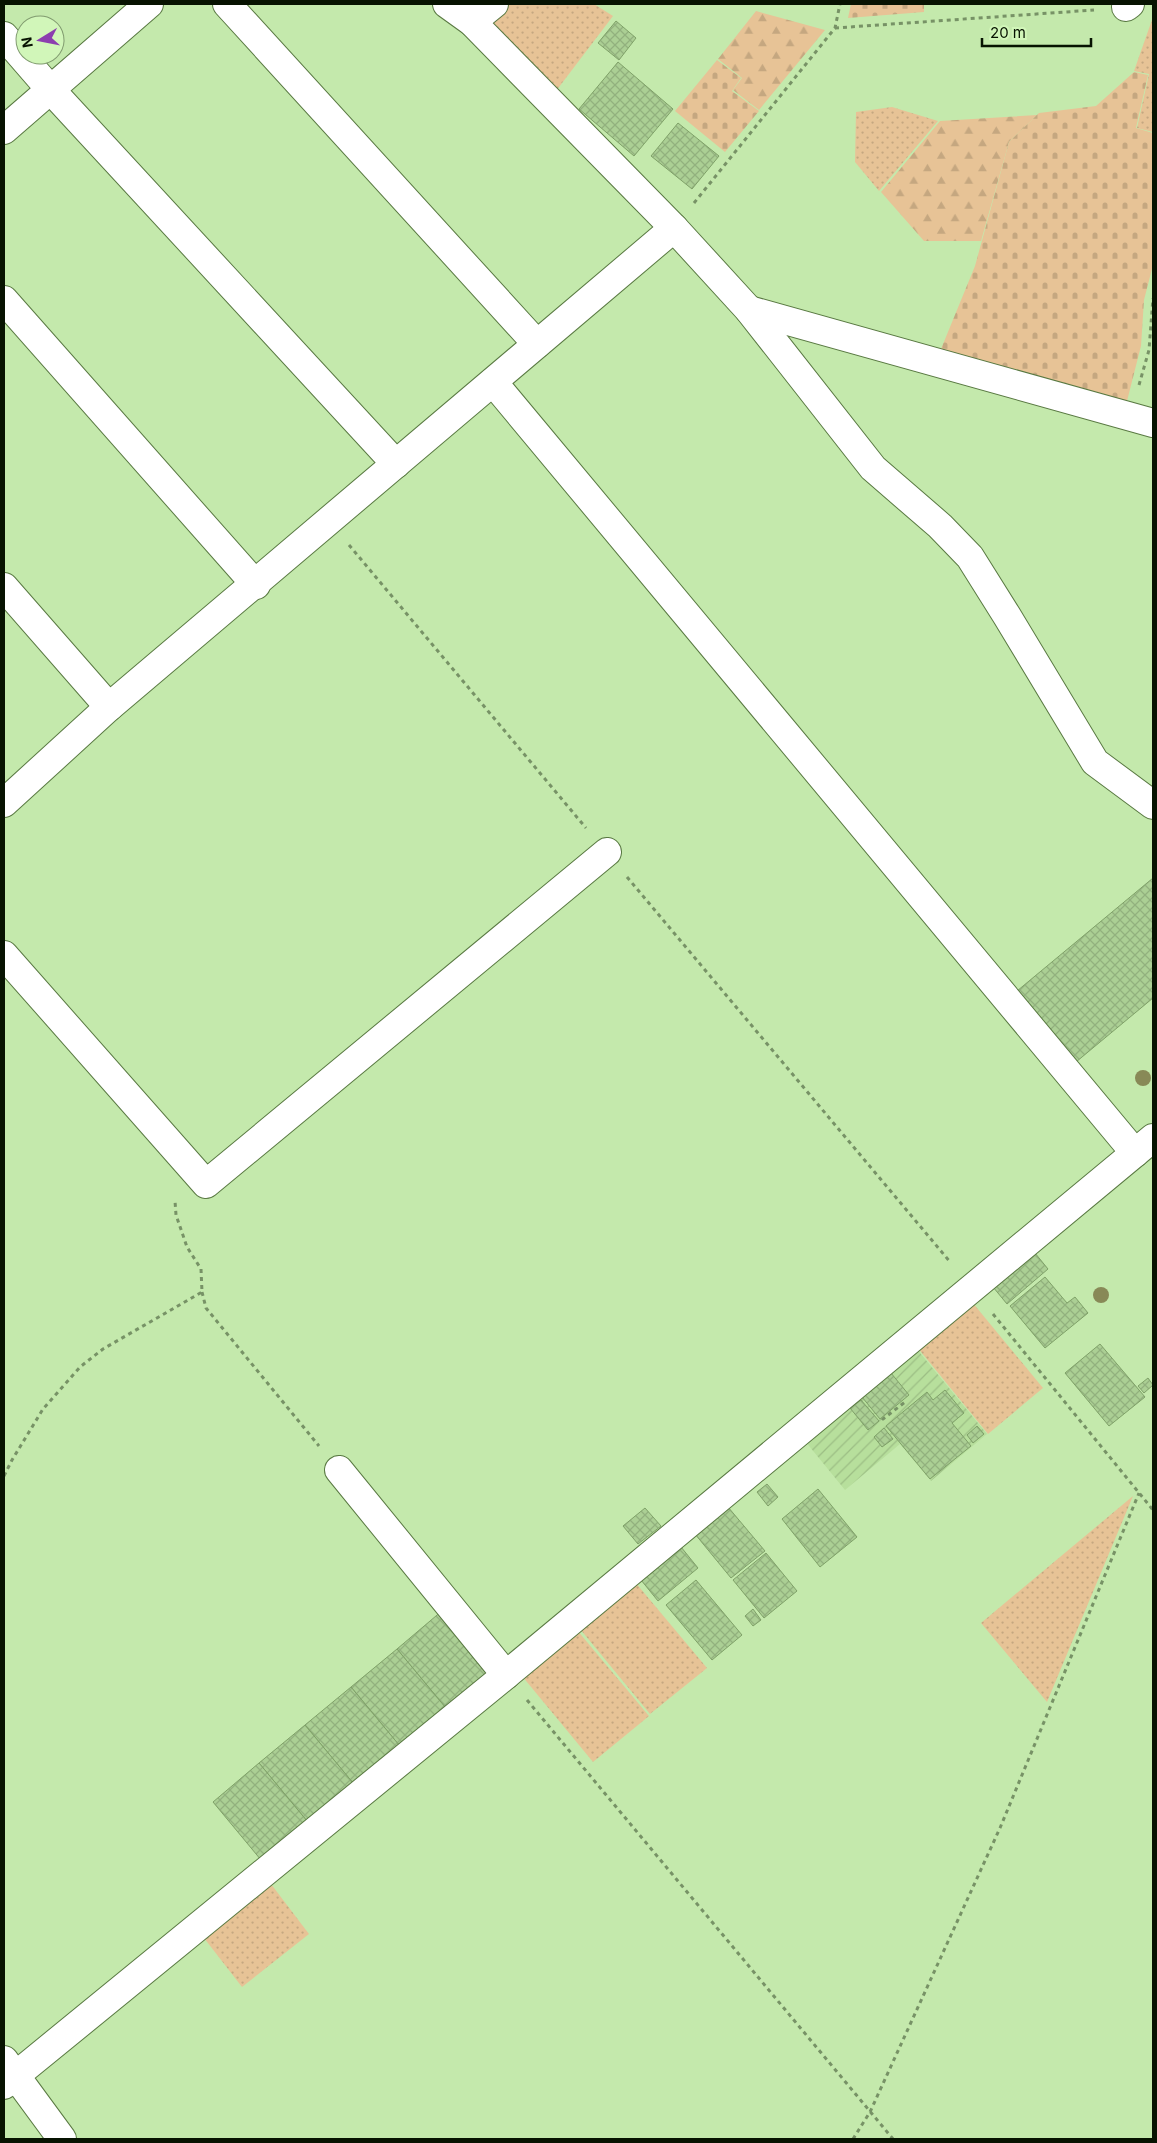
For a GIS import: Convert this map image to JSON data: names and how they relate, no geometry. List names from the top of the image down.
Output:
{
  "scale_bar": "20 m",
  "north": "left"
}
